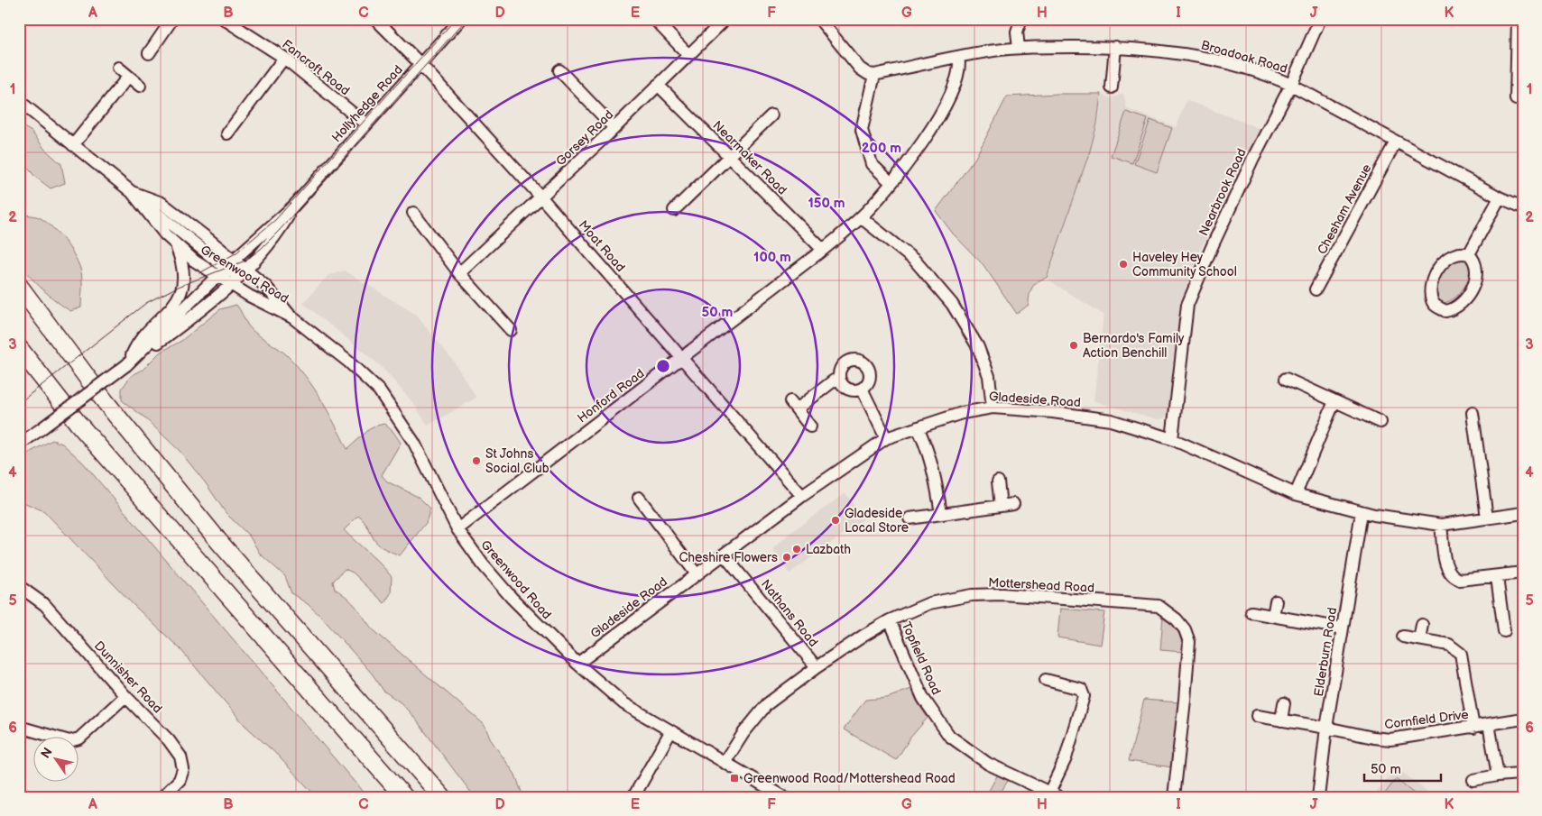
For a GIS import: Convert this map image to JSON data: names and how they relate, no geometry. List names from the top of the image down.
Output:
{
  "streets": {
    "street": [
      "Broadoak Road",
      "Fancroft Road",
      "Hollyhedge Road",
      "Gorsey Road",
      "Nearmaker Road",
      "Nearbrook Road",
      "Chesham Avenue",
      "Moat Road",
      "Greenwood Road",
      "Honford Road",
      "Gladeside Road",
      "Mottershead Road",
      "Nathans Road",
      "Elderburn Road",
      "Topfield Road",
      "Dunnisher Road",
      "Cornfield Drive"
    ]
  },
  "crossings": [
    ["Broadoak Road", "Nearbrook Road"],
    ["Broadoak Road", "Chesham Avenue"],
    ["Broadoak Road", "Honford Road"],
    ["Fancroft Road", "Hollyhedge Road"],
    ["Hollyhedge Road", "Moat Road"],
    ["Hollyhedge Road", "Greenwood Road"],
    ["Gorsey Road", "Nearmaker Road"],
    ["Gorsey Road", "Moat Road"],
    ["Nearmaker Road", "Honford Road"],
    ["Nearbrook Road", "Gladeside Road"],
    ["Moat Road", "Honford Road"],
    ["Moat Road", "Gladeside Road"],
    ["Greenwood Road", "Honford Road"],
    ["Greenwood Road", "Gladeside Road"],
    ["Greenwood Road", "Mottershead Road"],
    ["Gladeside Road", "Nathans Road"],
    ["Gladeside Road", "Elderburn Road"],
    ["Mottershead Road", "Nathans Road"],
    ["Mottershead Road", "Topfield Road"],
    ["Elderburn Road", "Cornfield Drive"]
  ],
  "places": {
    "other": [
      "Haveley Hey Community School",
      "Bernardo's Family Action Benchill",
      "St Johns Social Club",
      "Gladeside Local Store",
      "Lazbath",
      "Cheshire Flowers"
    ],
    "transit": ["Greenwood Road/Mottershead Road"]
  },
  "scale_bar": "50 m",
  "north": "top left",
  "grid": {
    "columns": [
      "A",
      "B",
      "C",
      "D",
      "E",
      "F",
      "G",
      "H",
      "I",
      "J",
      "K"
    ],
    "rows": [
      "1",
      "2",
      "3",
      "4",
      "5",
      "6"
    ]
  },
  "rings": [
    "200 m",
    "150 m",
    "100 m",
    "50 m"
  ]
}
